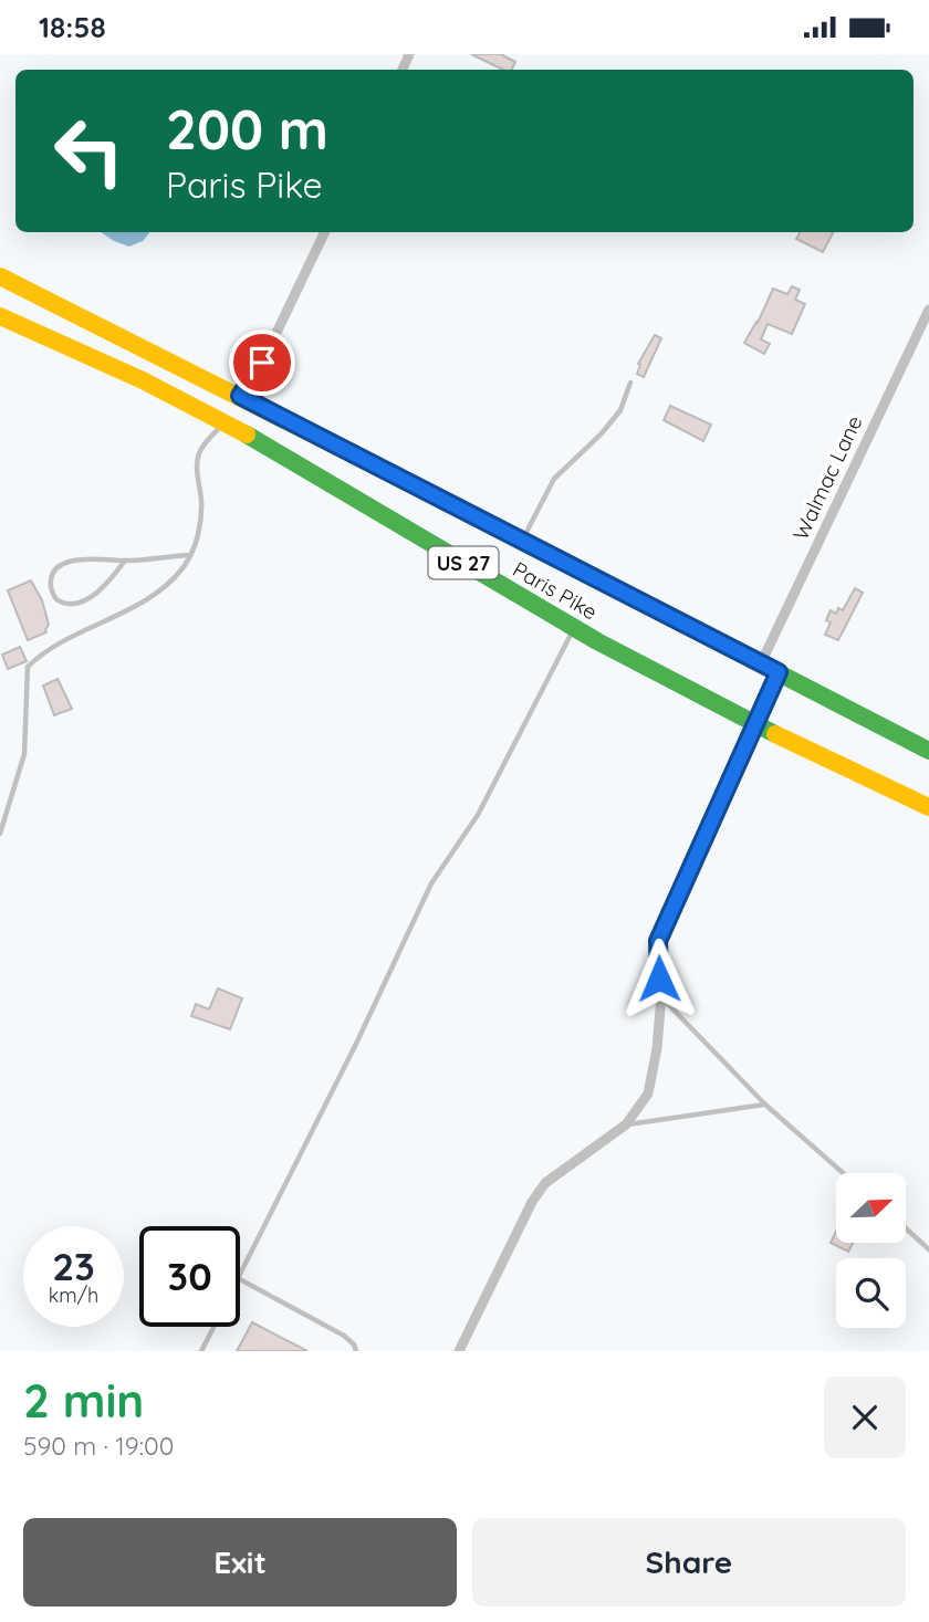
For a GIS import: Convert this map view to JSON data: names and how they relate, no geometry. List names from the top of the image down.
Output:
{
  "streets": {
    "highway": ["US 27", "Paris Pike"],
    "street": ["Walmac Lane"]
  },
  "crossings": [
    ["Walmac Lane", "Paris Pike"]
  ],
  "north": "top right",
  "page": {
    "status": "18:58",
    "turn": ["200 m", "Paris Pike"],
    "speed": "23 km/h",
    "limit": "30",
    "heading": ["2 min", "590 m · 19:00"],
    "buttons": ["Exit", "Share"]
  }
}
